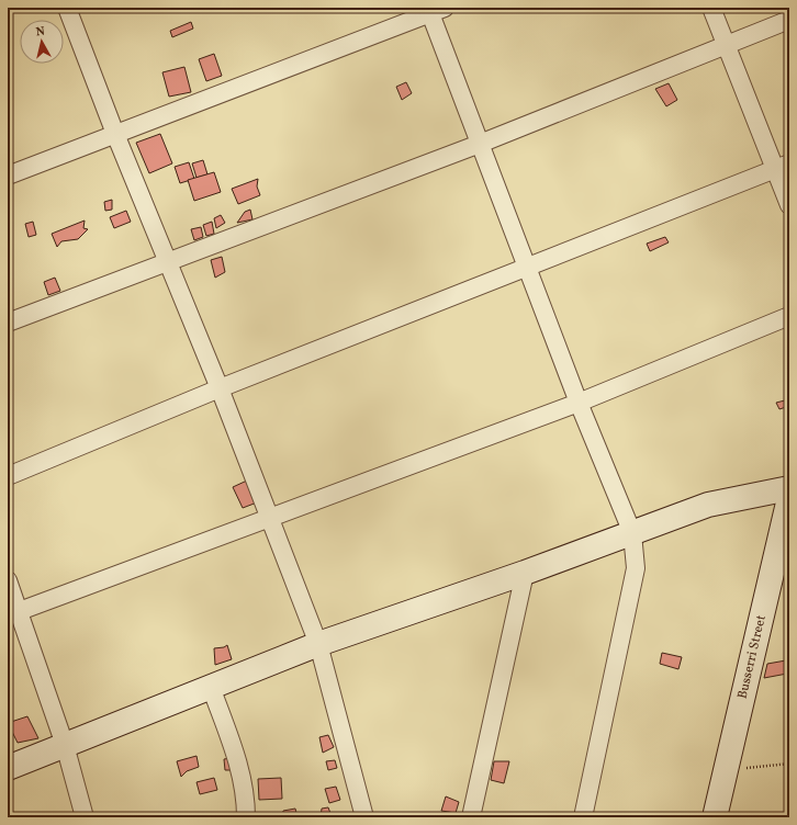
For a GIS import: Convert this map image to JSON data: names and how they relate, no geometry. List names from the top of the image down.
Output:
{
  "streets": {
    "street": ["Busserri Street"]
  },
  "north": "top"
}
